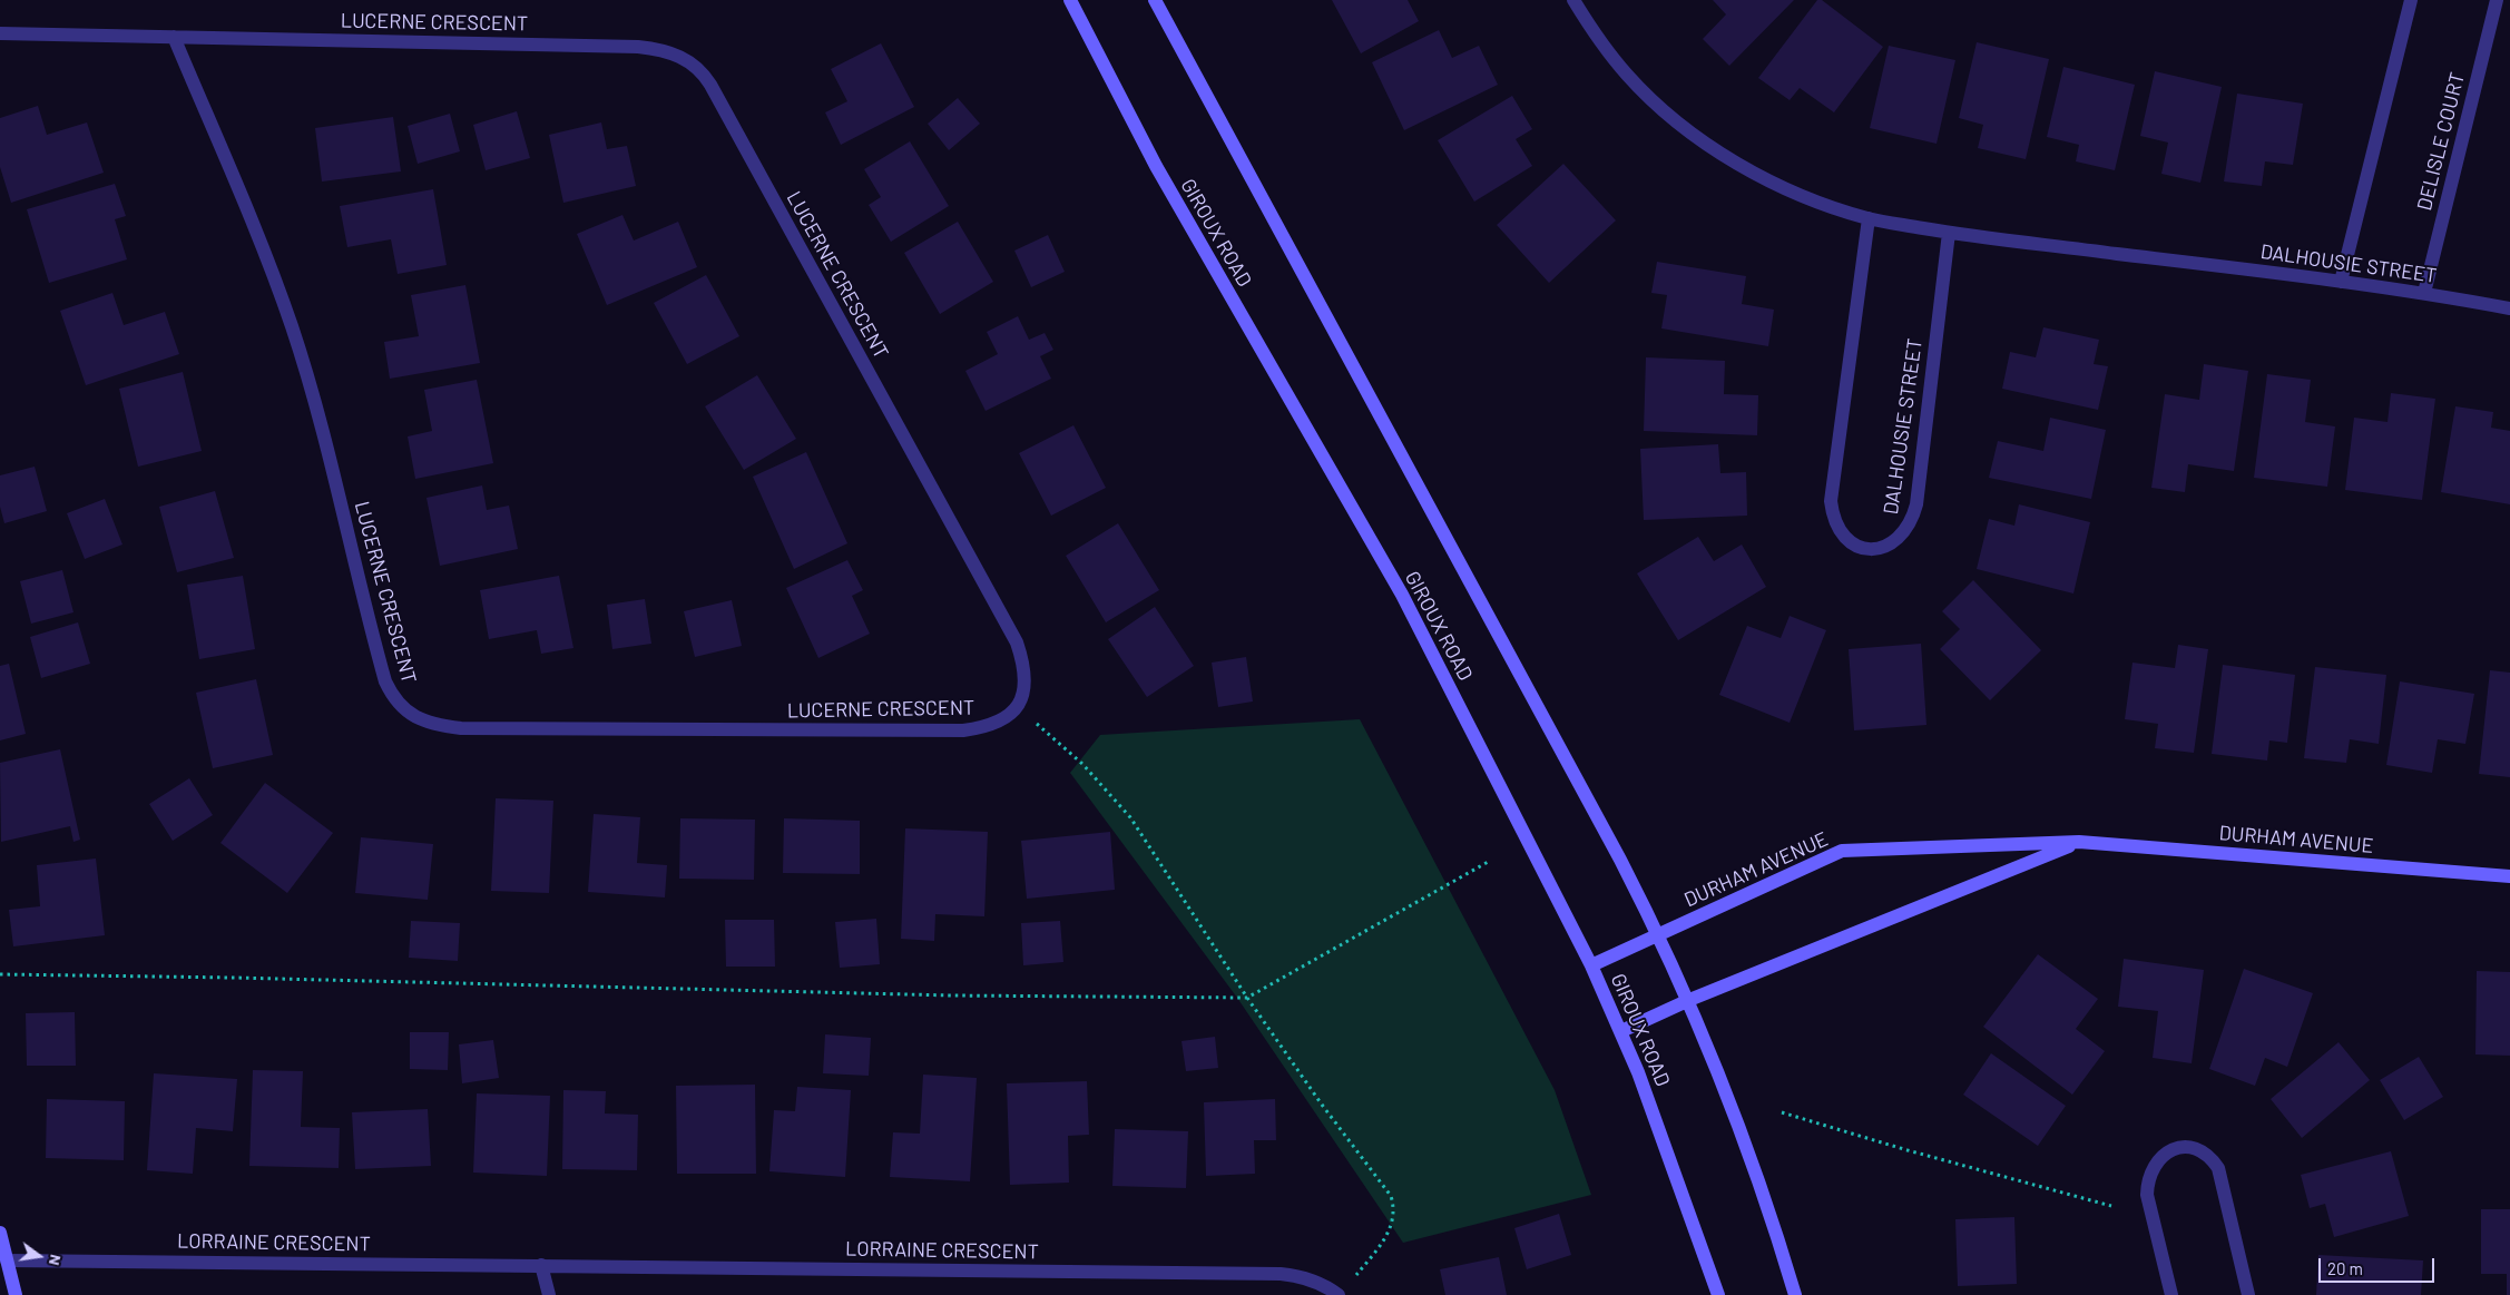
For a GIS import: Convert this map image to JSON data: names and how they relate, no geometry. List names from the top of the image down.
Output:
{
  "streets": {
    "main road": ["GIROUX ROAD", "DURHAM AVENUE"],
    "street": [
      "LUCERNE CRESCENT",
      "DELISLE COURT",
      "DALHOUSIE STREET",
      "LORRAINE CRESCENT"
    ]
  },
  "crossings": [
    ["DELISLE COURT", "DALHOUSIE STREET"],
    ["GIROUX ROAD", "DURHAM AVENUE"]
  ],
  "scale_bar": "20 m",
  "north": "right"
}
